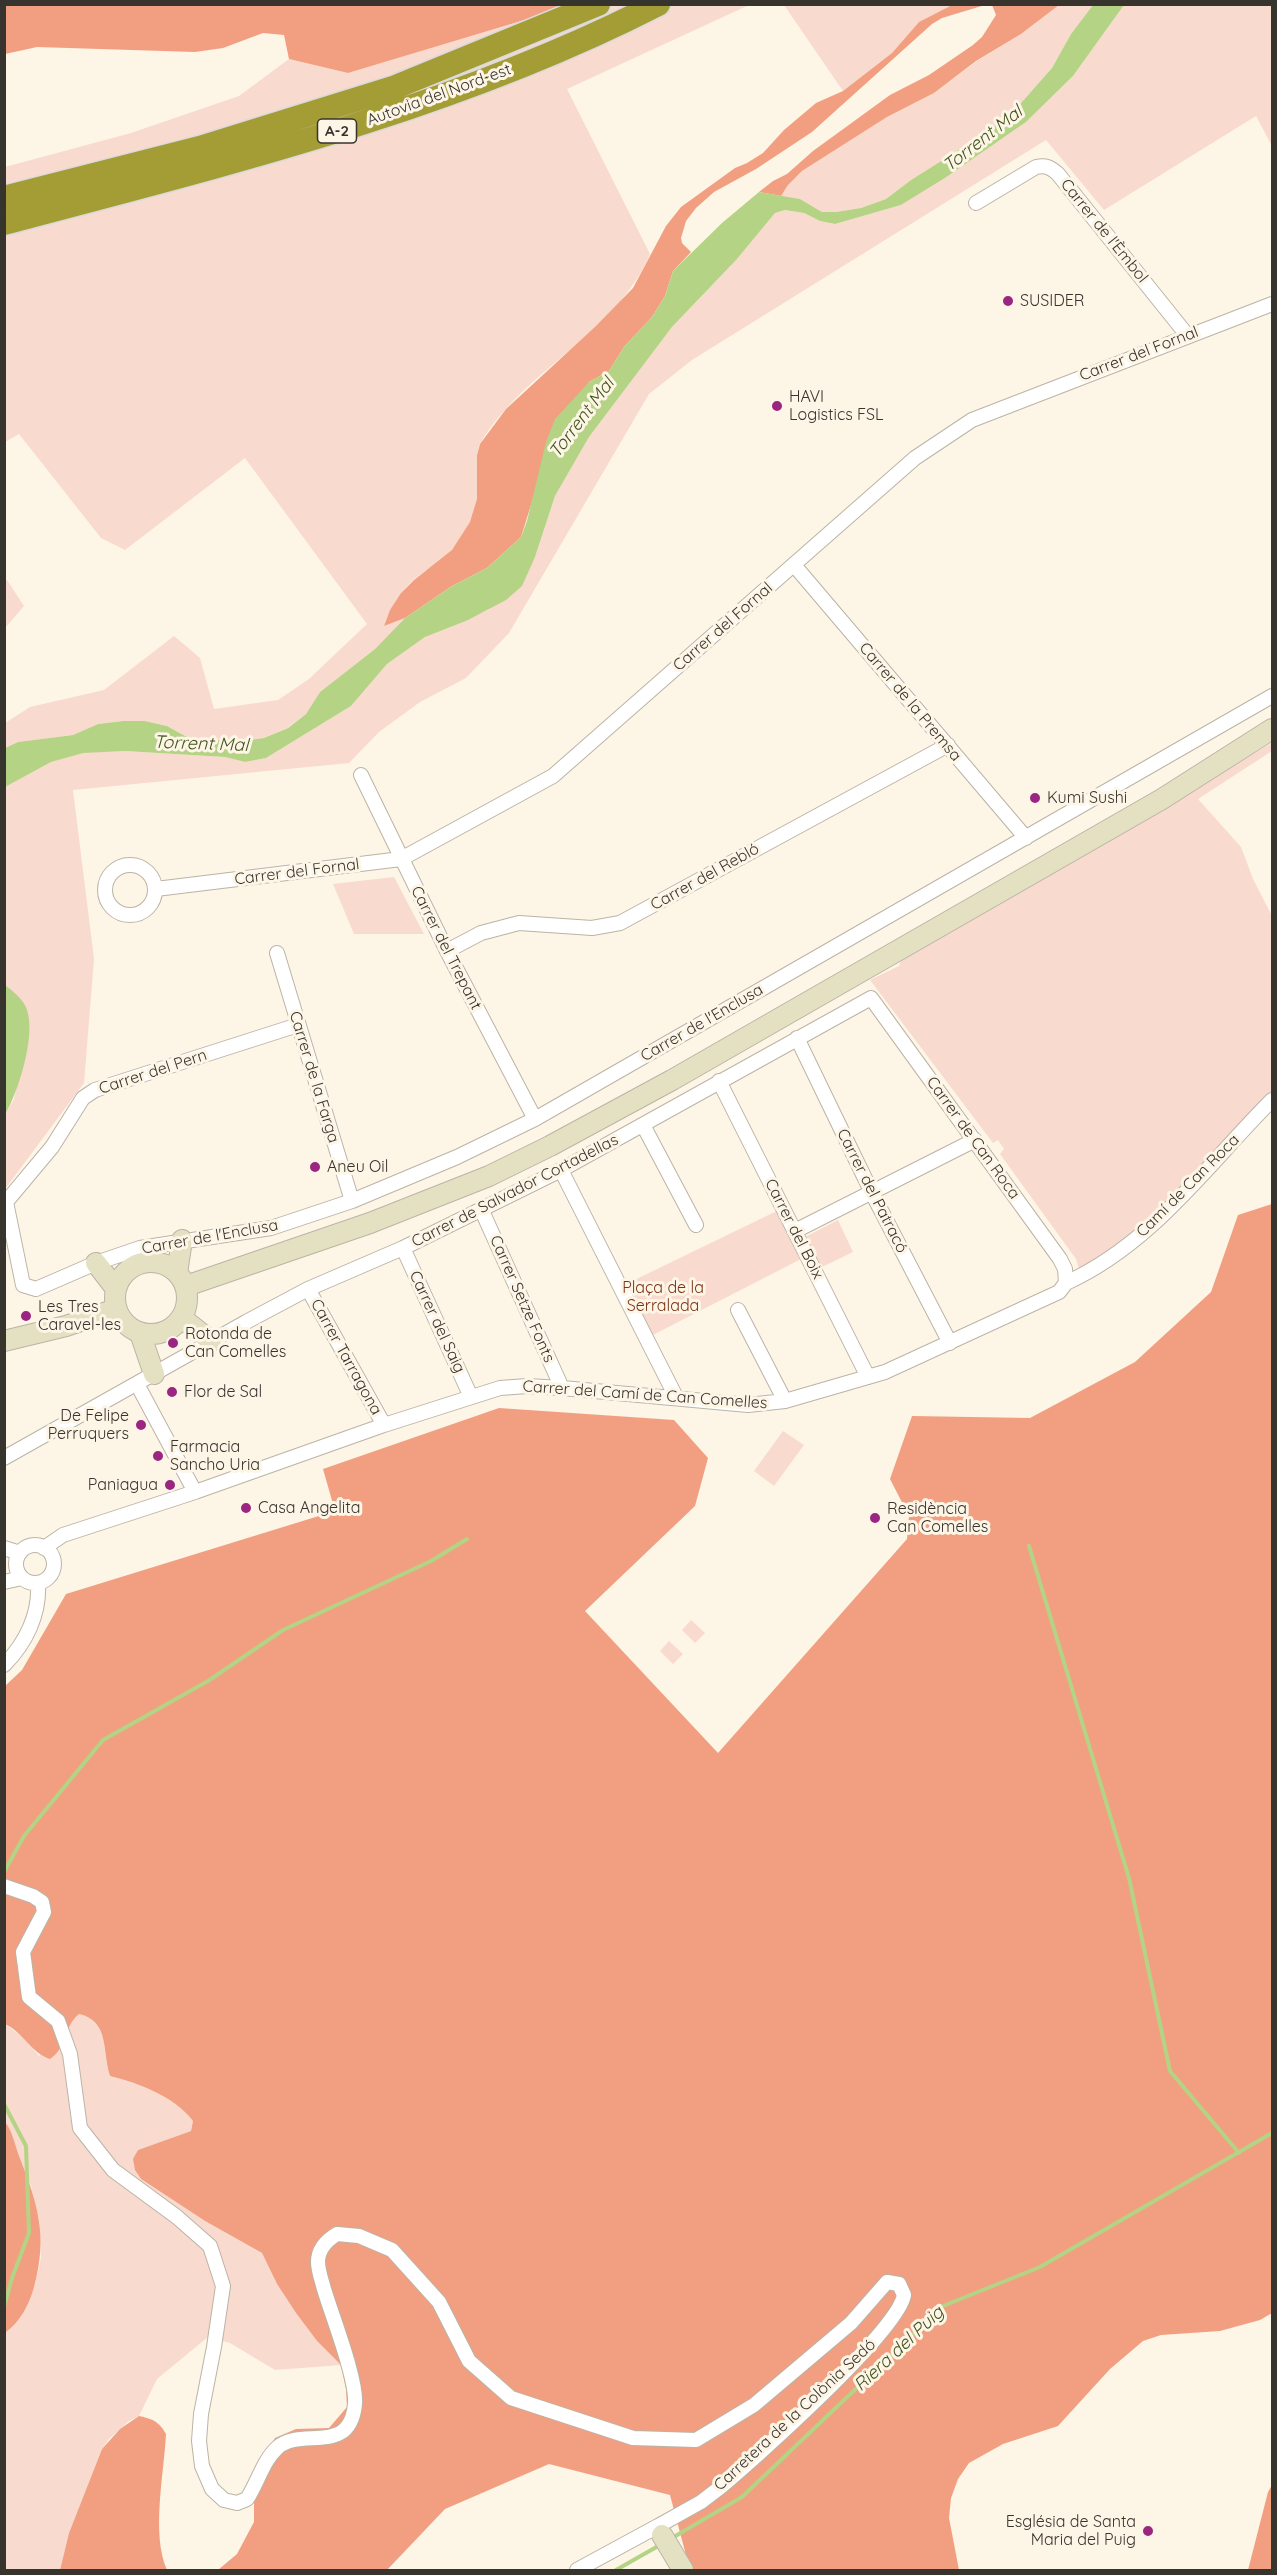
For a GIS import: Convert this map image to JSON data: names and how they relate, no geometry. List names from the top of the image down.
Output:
{
  "streets": {
    "highway": ["Autovia del Nord-est", "A-2"],
    "street": [
      "Carrer de l'Èmbol",
      "Carrer del Fornal",
      "Carrer de la Premsa",
      "Carrer del Rebló",
      "Carrer del Trepant",
      "Carrer de l'Enclusa",
      "Carrer del Pern",
      "Carrer de la Farga",
      "Carrer de Can Roca",
      "Camí de Can Roca",
      "Carrer de Salvador Cortadellas",
      "Carrer del Patracó",
      "Carrer del Boix",
      "Carrer Setze Fonts",
      "Carrer del Saig",
      "Carrer Tarragona",
      "Carrer del Camí de Can Comelles",
      "Carretera de la Colònia Sedó"
    ]
  },
  "crossings": [
    ["Carrer de l'Èmbol", "Carrer del Fornal"],
    ["Carrer del Fornal", "Carrer de la Premsa"],
    ["Carrer del Fornal", "Carrer del Trepant"],
    ["Carrer de la Premsa", "Carrer del Rebló"],
    ["Carrer de la Premsa", "Carrer de l'Enclusa"],
    ["Carrer del Rebló", "Carrer del Trepant"],
    ["Carrer del Trepant", "Carrer de l'Enclusa"],
    ["Carrer de l'Enclusa", "Carrer del Pern"],
    ["Carrer de l'Enclusa", "Carrer de la Farga"],
    ["Carrer del Pern", "Carrer de la Farga"],
    ["Carrer de Can Roca", "Camí de Can Roca"],
    ["Carrer de Can Roca", "Carrer de Salvador Cortadellas"],
    ["Carrer de Can Roca", "Carrer del Camí de Can Comelles"],
    ["Camí de Can Roca", "Carrer del Camí de Can Comelles"],
    ["Carrer de Salvador Cortadellas", "Carrer del Patracó"],
    ["Carrer de Salvador Cortadellas", "Carrer del Boix"],
    ["Carrer de Salvador Cortadellas", "Carrer Setze Fonts"],
    ["Carrer de Salvador Cortadellas", "Carrer del Saig"],
    ["Carrer de Salvador Cortadellas", "Carrer Tarragona"],
    ["Carrer del Patracó", "Carrer del Camí de Can Comelles"],
    ["Carrer del Boix", "Carrer del Camí de Can Comelles"],
    ["Carrer Setze Fonts", "Carrer del Camí de Can Comelles"],
    ["Carrer del Saig", "Carrer del Camí de Can Comelles"],
    ["Carrer Tarragona", "Carrer del Camí de Can Comelles"]
  ],
  "water": ["Torrent Mal", "Riera del Puig"],
  "parks": ["Plaça de la Serralada"],
  "places": [
    "SUSIDER",
    "HAVI Logistics FSL",
    "Kumi Sushi",
    "Aneu Oil",
    "Les Tres Caravel-les",
    "Rotonda de Can Comelles",
    "Flor de Sal",
    "De Felipe Perruquers",
    "Farmacia Sancho Uria",
    "Paniagua",
    "Casa Angelita",
    "Residència Can Comelles",
    "Església de Santa Maria del Puig"
  ]
}
